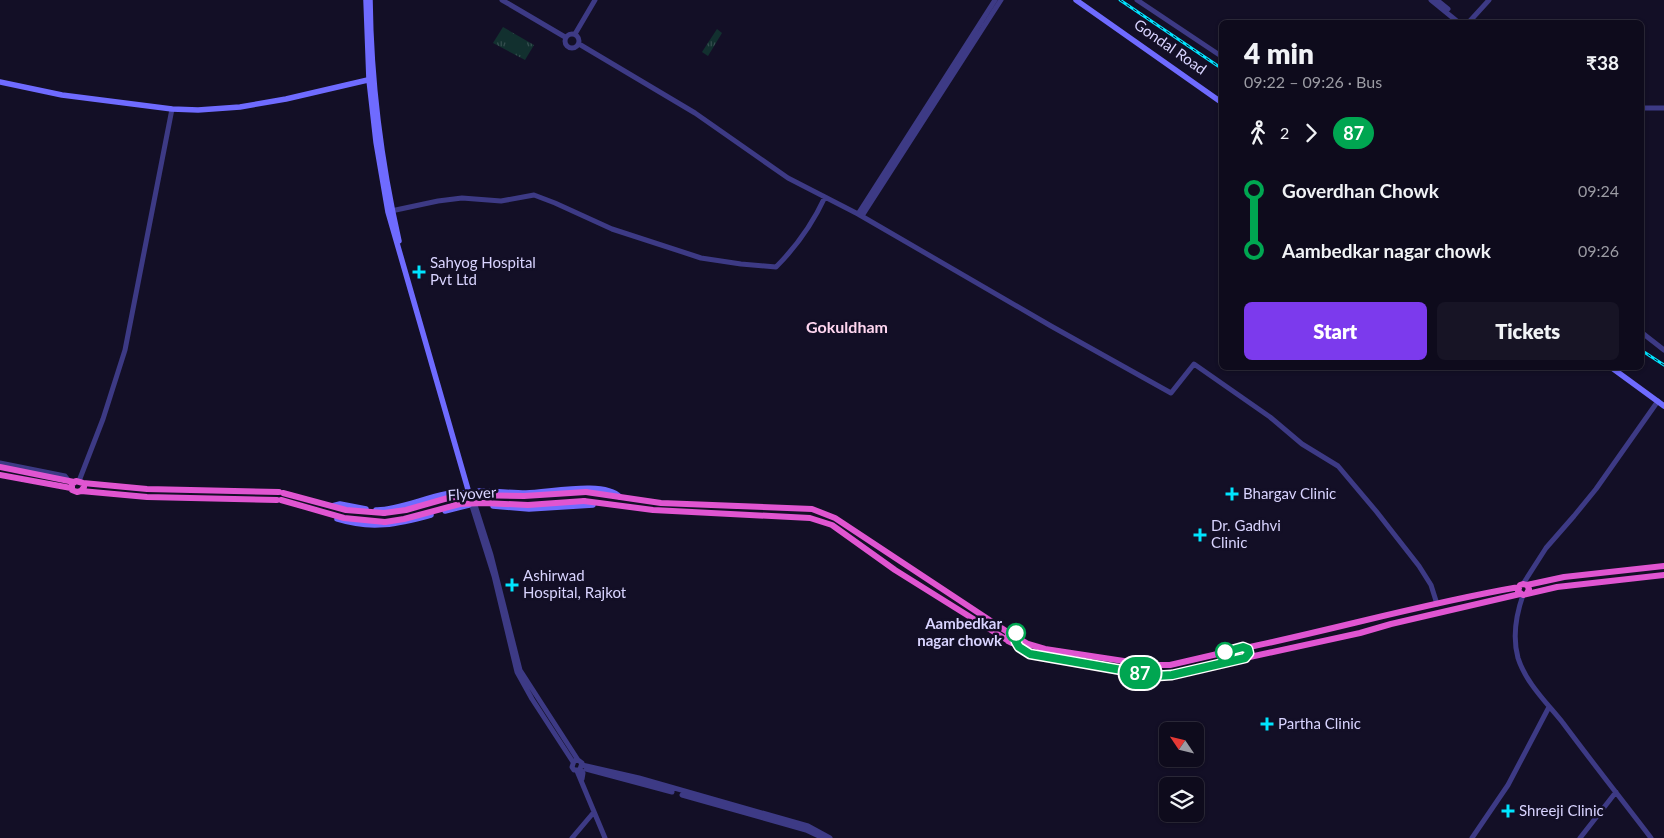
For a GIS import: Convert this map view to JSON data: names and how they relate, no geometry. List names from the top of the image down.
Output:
{
  "streets": {
    "highway": ["Flyover"],
    "main road": ["Gondal Road"]
  },
  "districts": ["Gokuldham"],
  "places": {
    "health": [
      "Sahyog Hospital Pvt Ltd",
      "Bhargav Clinic",
      "Dr. Gadhvi Clinic",
      "Ashirwad Hospital, Rajkot",
      "Partha Clinic",
      "Shreeji Clinic"
    ],
    "other": ["Aambedkar nagar chowk"]
  },
  "lines": ["bus line 87"],
  "north": "top left",
  "page": {
    "on_map": "87",
    "heading": ["4 min", "09:22 – 09:26 · Bus", "₹38"],
    "legs": ["2", "87"],
    "list": [
      {
        "name": "Goverdhan Chowk",
        "value": "09:24"
      },
      {
        "name": "Aambedkar nagar chowk",
        "value": "09:26"
      }
    ],
    "buttons": ["Start", "Tickets"]
  }
}
